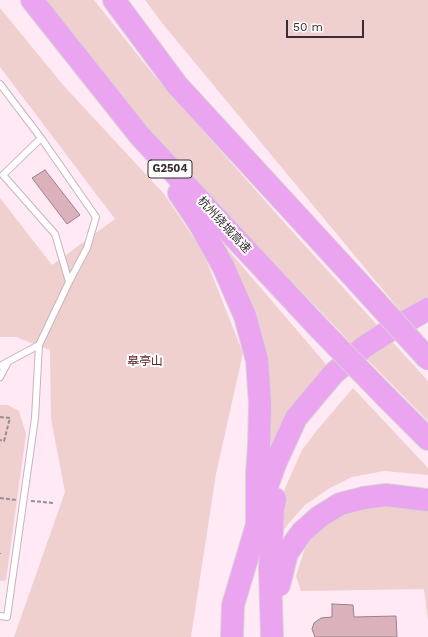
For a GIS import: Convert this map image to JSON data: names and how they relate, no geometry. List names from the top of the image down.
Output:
{
  "streets": {
    "highway": ["G2504", "杭州绕城高速"]
  },
  "parks": ["皋亭山"],
  "scale_bar": "50 m"
}
